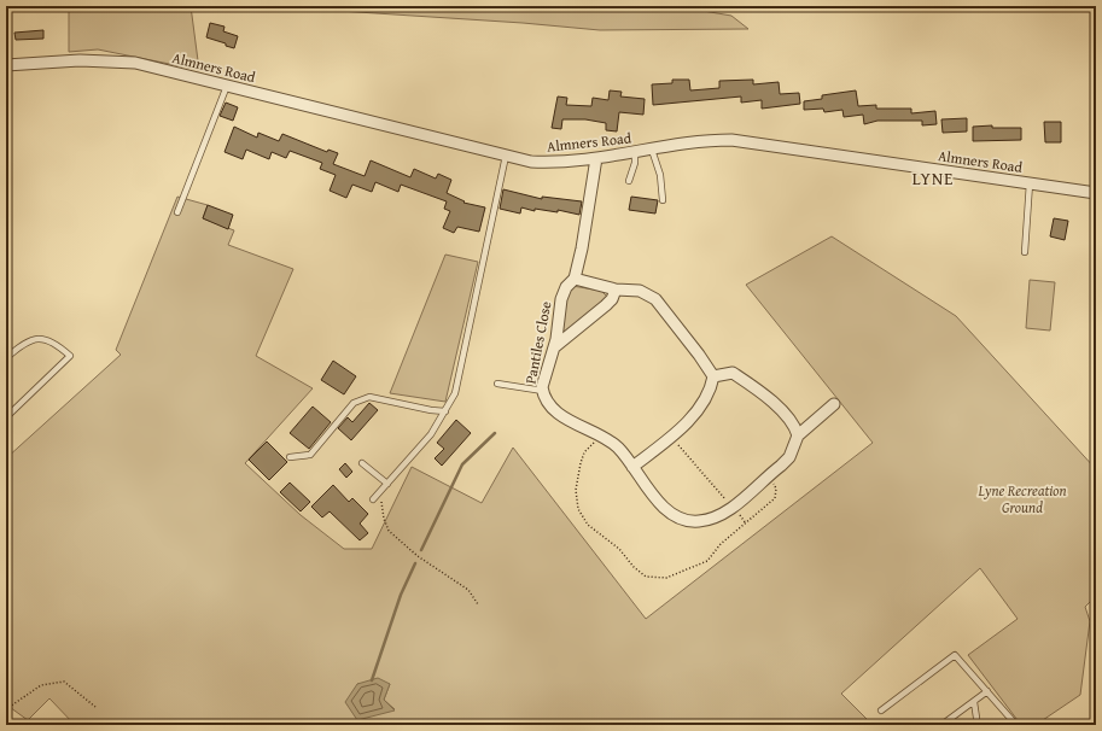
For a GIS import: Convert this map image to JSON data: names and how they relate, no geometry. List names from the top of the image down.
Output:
{
  "streets": {
    "street": ["Almners Road", "Pantiles Close"]
  },
  "crossings": [
    ["Almners Road", "Pantiles Close"]
  ],
  "districts": ["LYNE"],
  "parks": ["Lyne Recreation Ground"]
}
